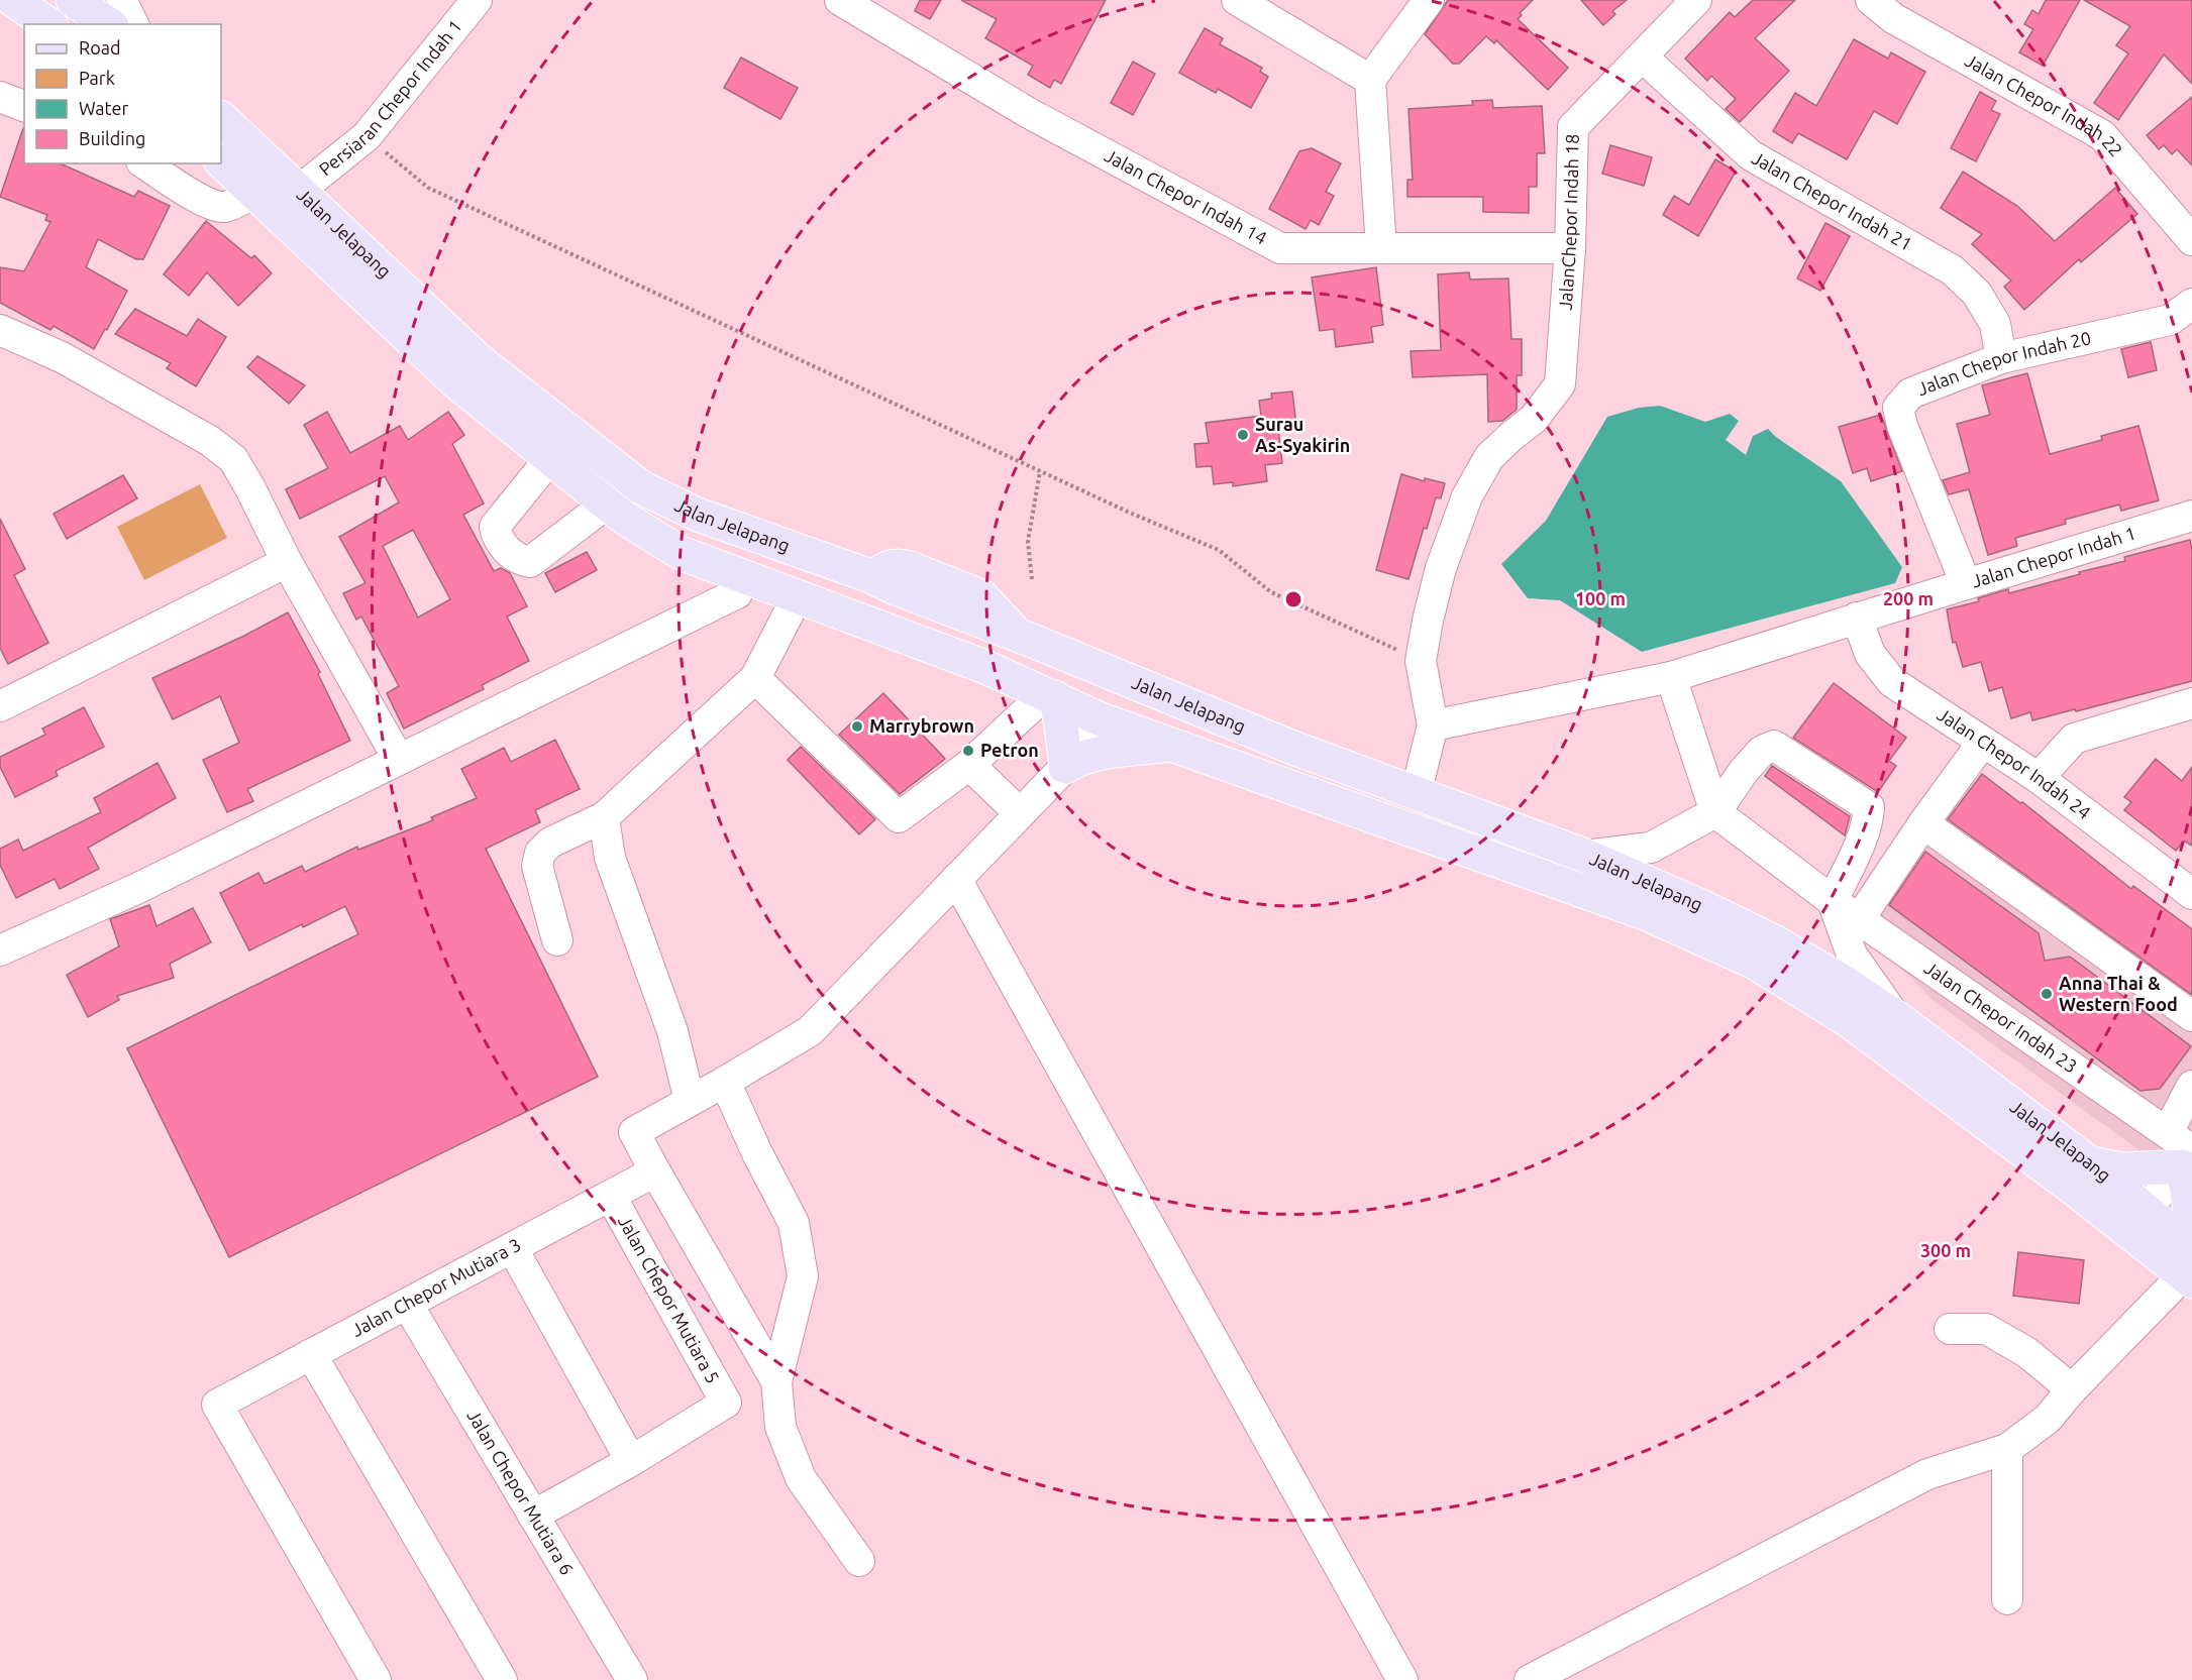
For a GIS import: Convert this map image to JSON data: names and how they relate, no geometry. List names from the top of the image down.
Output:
{
  "streets": {
    "main road": ["Jalan Jelapang"],
    "street": [
      "Persiaran Chepor Indah 1",
      "Jalan Chepor Indah 22",
      "Jalan Chepor Indah 14",
      "Jalan Chepor Indah 21",
      "JalanChepor Indah 18",
      "Jalan Chepor Indah 20",
      "Jalan Chepor Indah 1",
      "Jalan Chepor Indah 24",
      "Jalan Chepor Indah 23",
      "Jalan Chepor Mutiara 3",
      "Jalan Chepor Mutiara 5",
      "Jalan Chepor Mutiara 6"
    ]
  },
  "crossings": [
    ["Persiaran Chepor Indah 1", "Jalan Jelapang"],
    ["Jalan Chepor Indah 14", "JalanChepor Indah 18"],
    ["Jalan Chepor Indah 21", "JalanChepor Indah 18"],
    ["Jalan Chepor Indah 21", "Jalan Chepor Indah 20"],
    ["Jalan Chepor Indah 20", "Jalan Chepor Indah 1"],
    ["Jalan Chepor Indah 1", "Jalan Chepor Indah 24"],
    ["Jalan Chepor Mutiara 3", "Jalan Chepor Mutiara 5"],
    ["Jalan Chepor Mutiara 3", "Jalan Chepor Mutiara 6"]
  ],
  "places": [
    "Surau As-Syakirin",
    "Marrybrown",
    "Petron",
    "Anna Thai & Western Food"
  ],
  "legend": [
    "Road",
    "Park",
    "Water",
    "Building"
  ],
  "rings": ["100 m", "200 m", "300 m"]
}
